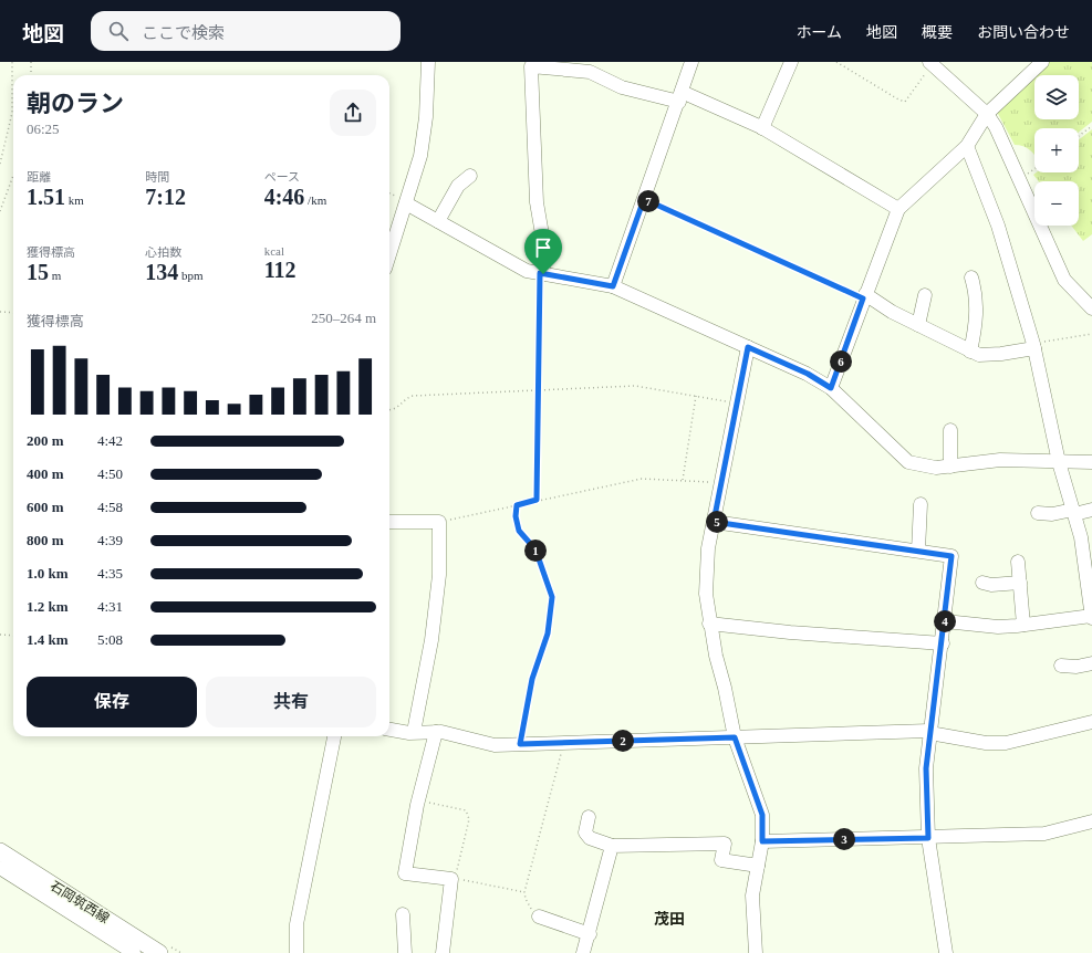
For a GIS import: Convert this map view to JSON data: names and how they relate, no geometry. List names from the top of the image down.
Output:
{
  "streets": {
    "main road": ["石岡筑西線"]
  },
  "districts": ["茂田"],
  "page": {
    "header": "地図",
    "search": "ここで検索",
    "nav": [
      "ホーム",
      "地図",
      "概要",
      "お問い合わせ"
    ],
    "map_buttons": ["+", "−"],
    "heading": ["朝のラン", "06:25"],
    "stats": [
      ["距離", "1.51 km"],
      ["時間", "7:12"],
      ["ペース", "4:46 /km"],
      ["獲得標高", "15 m"],
      ["心拍数", "134 bpm"],
      ["kcal", "112"]
    ],
    "pins": [
      "7",
      "6",
      "5",
      "1",
      "4",
      "2",
      "3"
    ],
    "chart": ["獲得標高", "250–264 m"],
    "list": [
      {
        "name": "200 m",
        "note": "4:42"
      },
      {
        "name": "400 m",
        "note": "4:50"
      },
      {
        "name": "600 m",
        "note": "4:58"
      },
      {
        "name": "800 m",
        "note": "4:39"
      },
      {
        "name": "1.0 km",
        "note": "4:35"
      },
      {
        "name": "1.2 km",
        "note": "4:31"
      },
      {
        "name": "1.4 km",
        "note": "5:08"
      }
    ],
    "buttons": ["保存", "共有"]
  }
}
